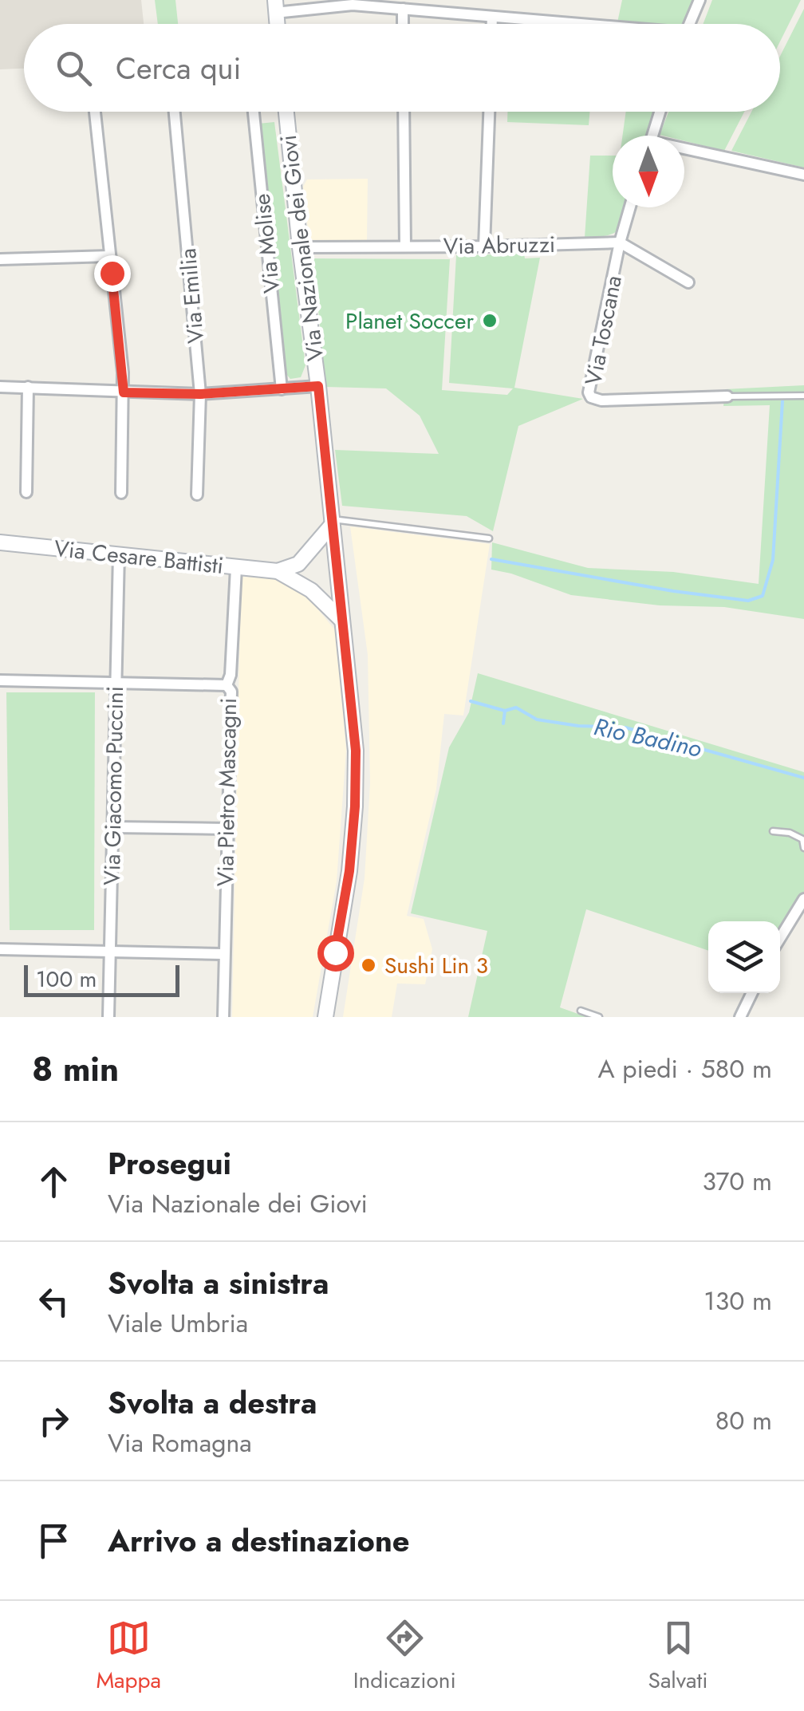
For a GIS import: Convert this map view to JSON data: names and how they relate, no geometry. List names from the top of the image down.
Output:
{
  "streets": {
    "main road": ["Via Nazionale dei Giovi", "Via Cesare Battisti"],
    "street": [
      "Via Molise",
      "Via Abruzzi",
      "Via Emilia",
      "Via Toscana",
      "Via Giacomo Puccini",
      "Via Pietro Mascagni"
    ]
  },
  "crossings": [
    ["Via Abruzzi", "Via Nazionale dei Giovi"],
    ["Via Abruzzi", "Via Toscana"],
    ["Via Nazionale dei Giovi", "Via Cesare Battisti"],
    ["Via Cesare Battisti", "Via Giacomo Puccini"],
    ["Via Cesare Battisti", "Via Pietro Mascagni"]
  ],
  "water": ["Rio Badino"],
  "places": ["Planet Soccer", "Sushi Lin 3"],
  "scale_bar": "100 m",
  "north": "bottom",
  "page": {
    "search": "Cerca qui",
    "scale": "100 m",
    "heading": ["8 min", "A piedi · 580 m"],
    "list": [
      ["Prosegui", "Via Nazionale dei Giovi", "370 m"],
      ["Svolta a sinistra", "Viale Umbria", "130 m"],
      ["Svolta a destra", "Via Romagna", "80 m"],
      "Arrivo a destinazione"
    ],
    "nav": ["Mappa", "Indicazioni", "Salvati"]
  }
}
